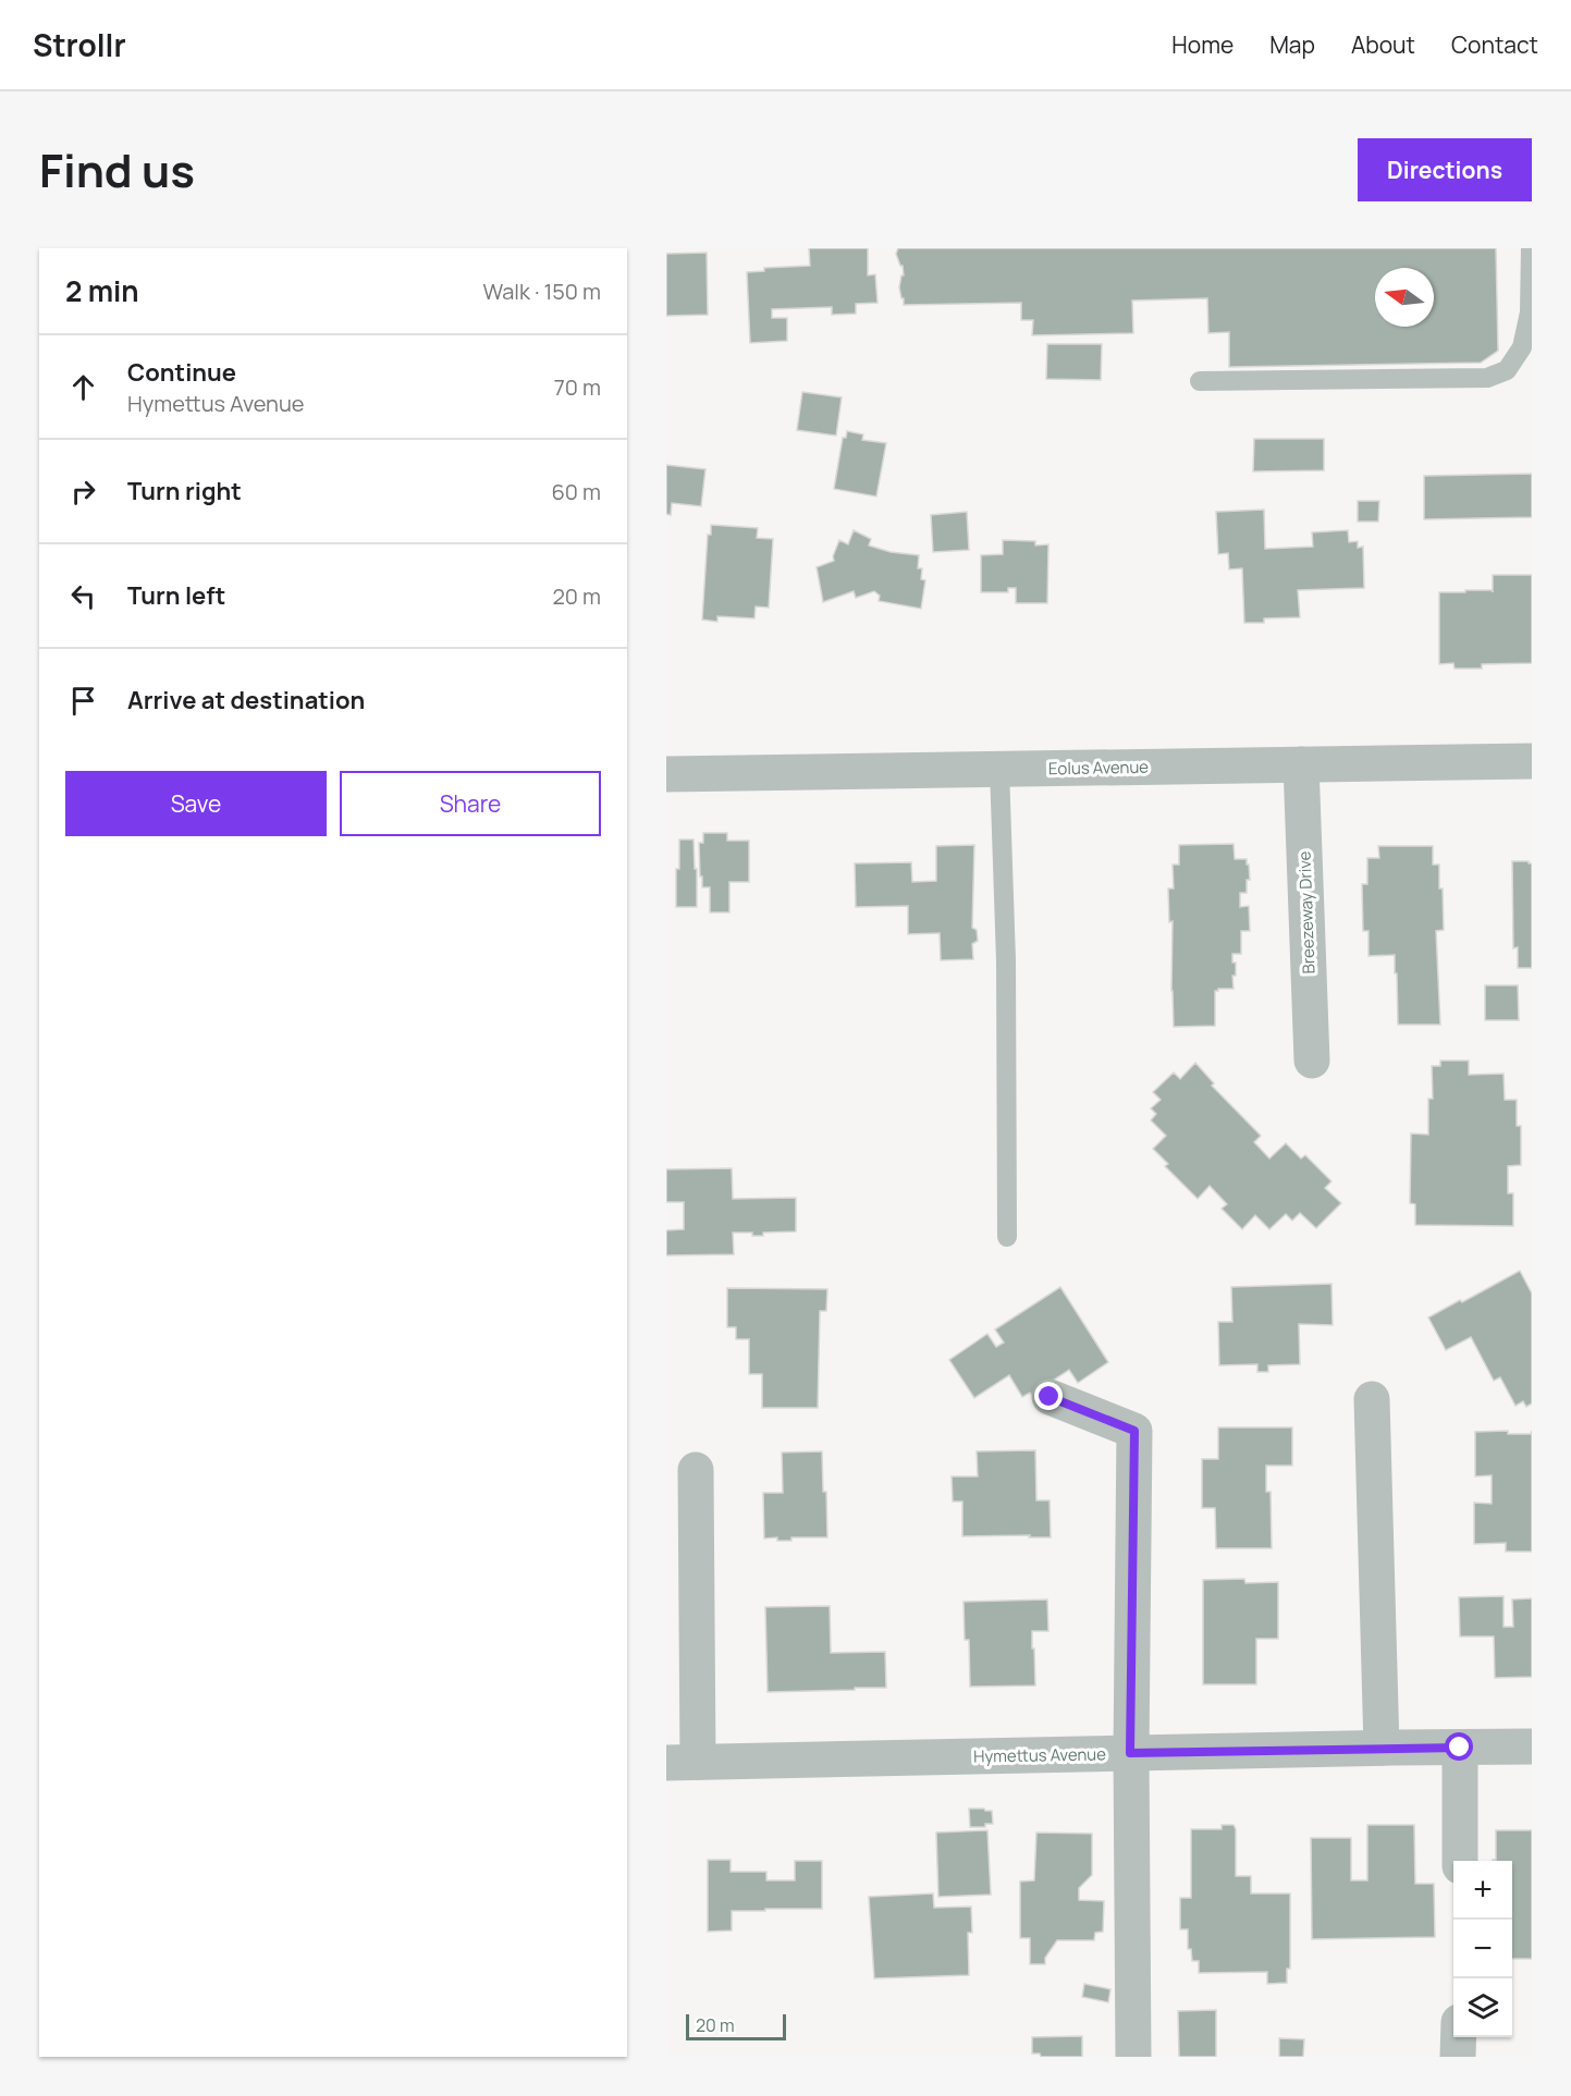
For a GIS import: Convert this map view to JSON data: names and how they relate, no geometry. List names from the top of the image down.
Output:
{
  "streets": {
    "street": ["Eolus Avenue", "Breezeway Drive", "Hymettus Avenue"]
  },
  "crossings": [
    ["Eolus Avenue", "Breezeway Drive"]
  ],
  "scale_bar": "20 m",
  "north": "left",
  "page": {
    "header": "Strollr",
    "nav": [
      "Home",
      "Map",
      "About",
      "Contact"
    ],
    "title": "Find us",
    "buttons": [
      "Directions",
      ["Save", "Share"]
    ],
    "heading": ["2 min", "Walk · 150 m"],
    "list": [
      ["Continue", "Hymettus Avenue", "70 m"],
      ["Turn right", "60 m"],
      ["Turn left", "20 m"],
      "Arrive at destination"
    ],
    "map_buttons": ["+", "−"],
    "scale": "20 m"
  }
}
